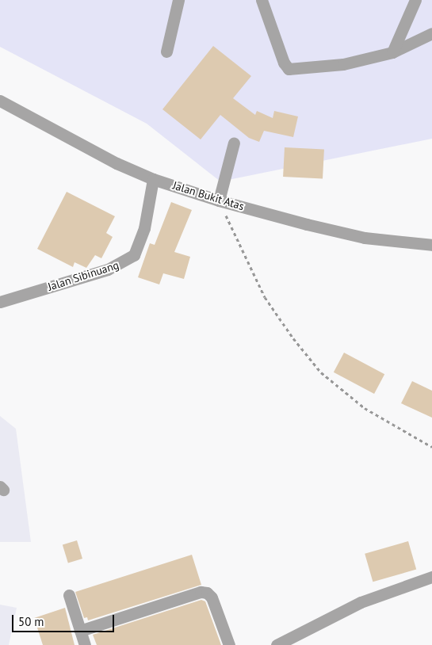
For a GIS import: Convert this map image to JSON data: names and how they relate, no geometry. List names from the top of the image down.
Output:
{
  "streets": {
    "street": ["Jalan Bukit Atas", "Jalan Sibinuang"]
  },
  "crossings": [
    ["Jalan Bukit Atas", "Jalan Sibinuang"]
  ],
  "scale_bar": "50 m"
}
